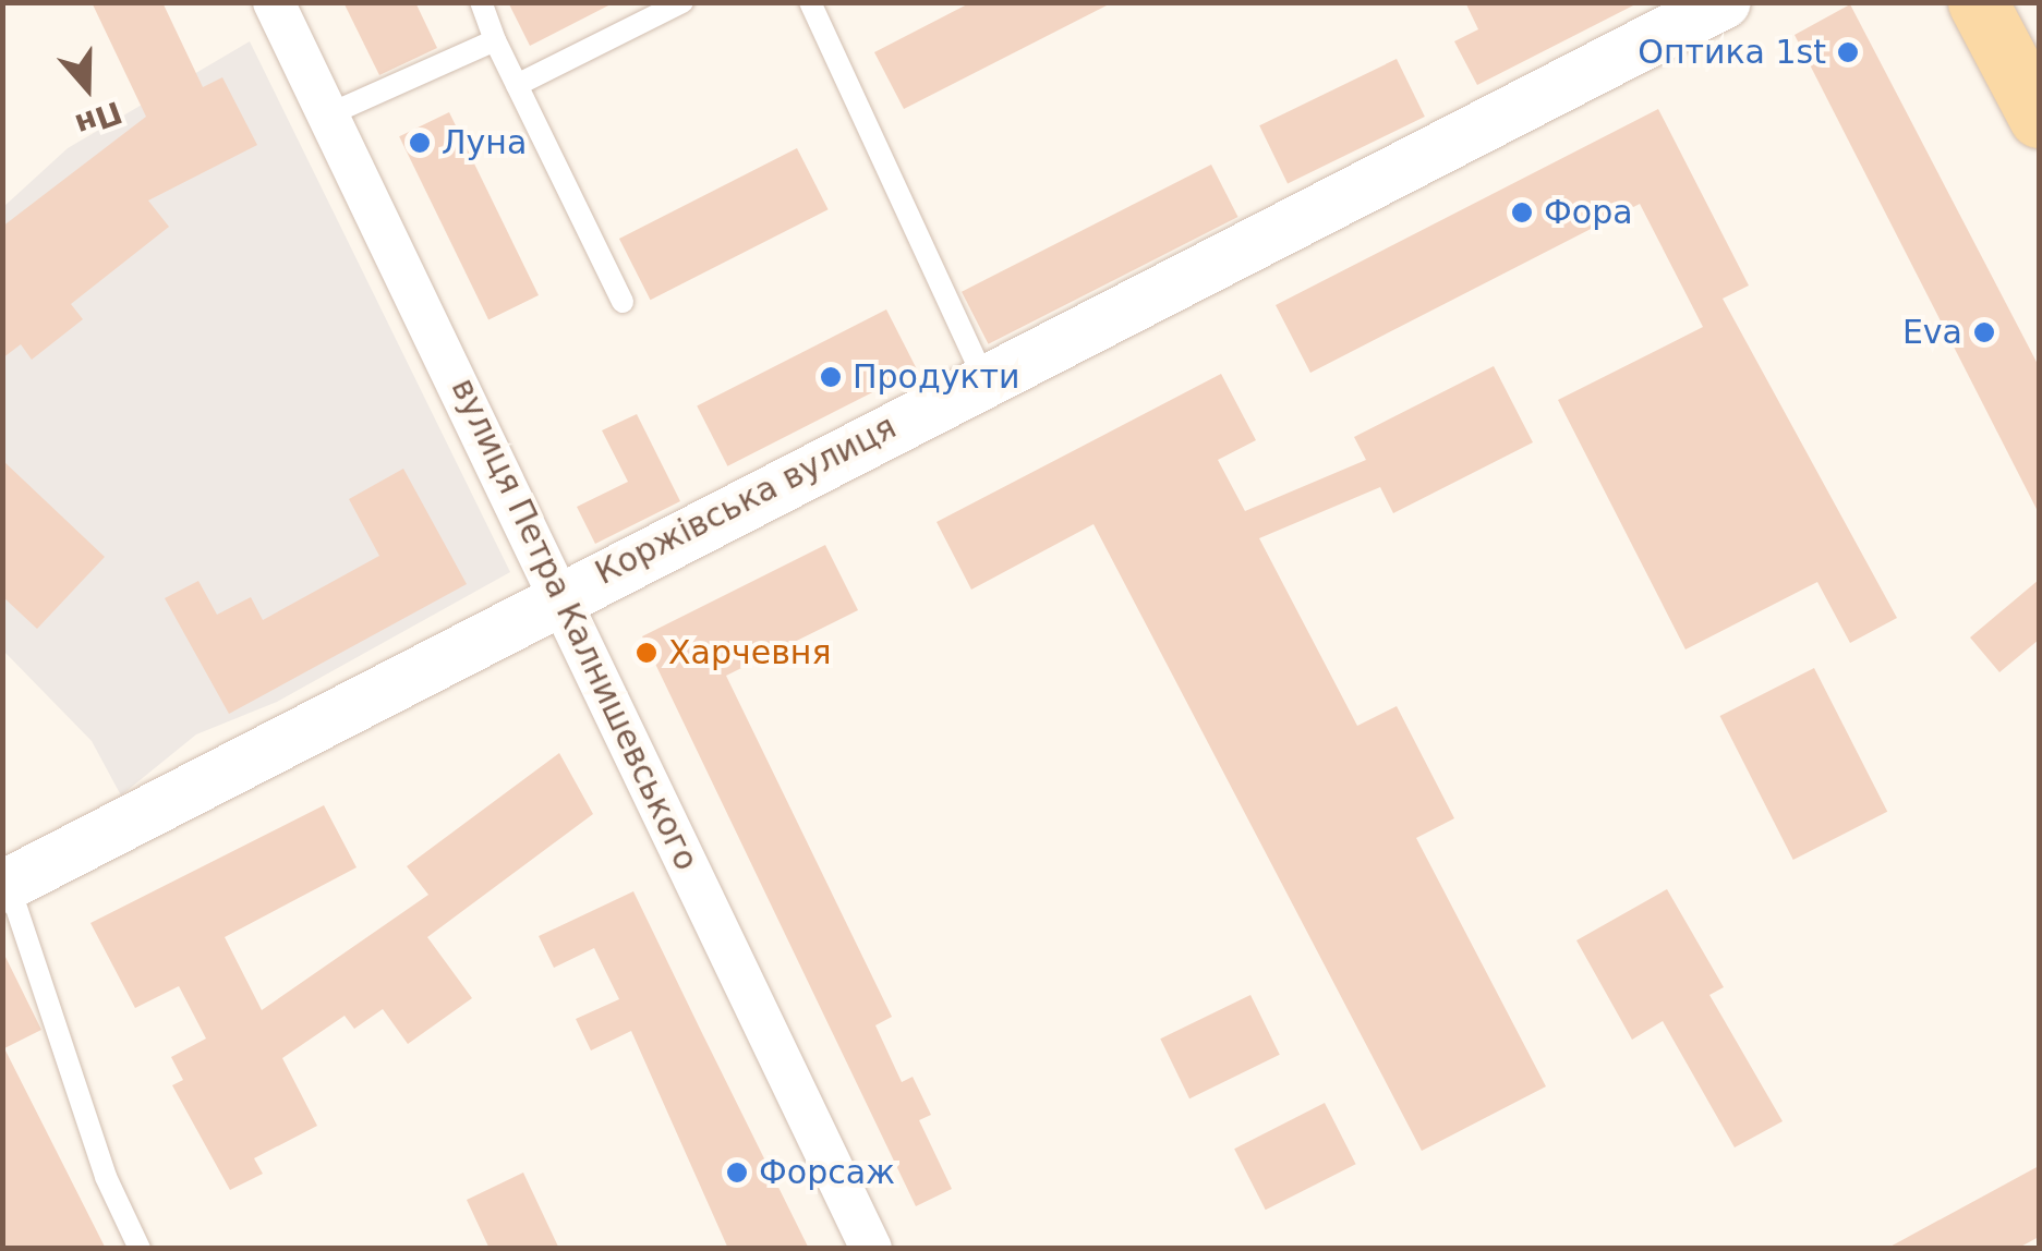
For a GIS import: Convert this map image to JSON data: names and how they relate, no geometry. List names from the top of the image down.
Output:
{
  "streets": {
    "street": ["Коржівська вулиця", "вулиця Петра Калнишевського"]
  },
  "crossings": [
    ["Коржівська вулиця", "вулиця Петра Калнишевського"]
  ],
  "places": [
    "Оптика 1st",
    "Луна",
    "Фора",
    "Eva",
    "Продукти",
    "Харчевня",
    "Форсаж"
  ],
  "north": "bottom"
}
